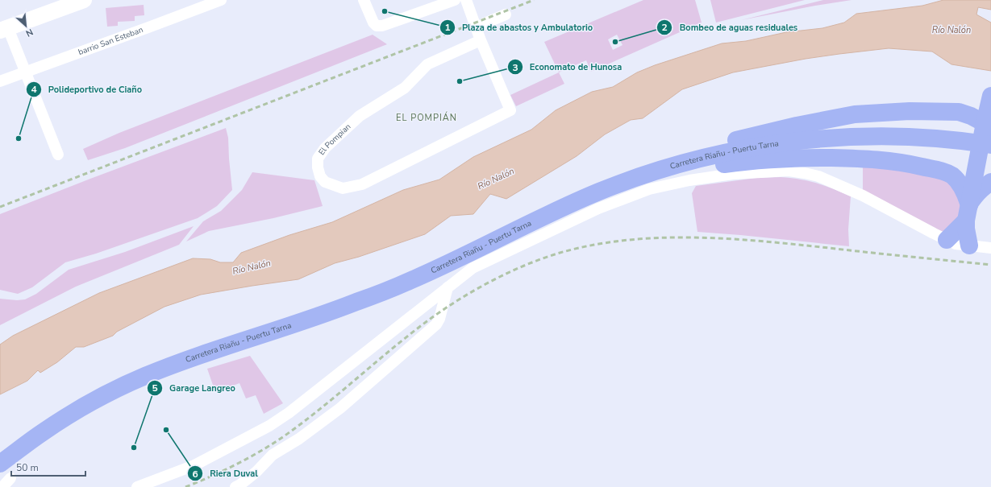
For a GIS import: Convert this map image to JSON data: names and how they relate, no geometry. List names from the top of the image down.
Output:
{
  "streets": {
    "main road": ["Carretera Riañu - Puertu Tarna"],
    "street": ["barrio San Esteban", "El Pompian"]
  },
  "districts": ["EL POMPIÁN"],
  "water": ["Río Nalón"],
  "places": [
    "Plaza de abastos y Ambulatorio",
    "Bombeo de aguas residuales",
    "Economato de Hunosa",
    "Polideportivo de Ciaño",
    "Riera Duval",
    "Garage Langreo"
  ],
  "scale_bar": "50 m",
  "north": "bottom right"
}
